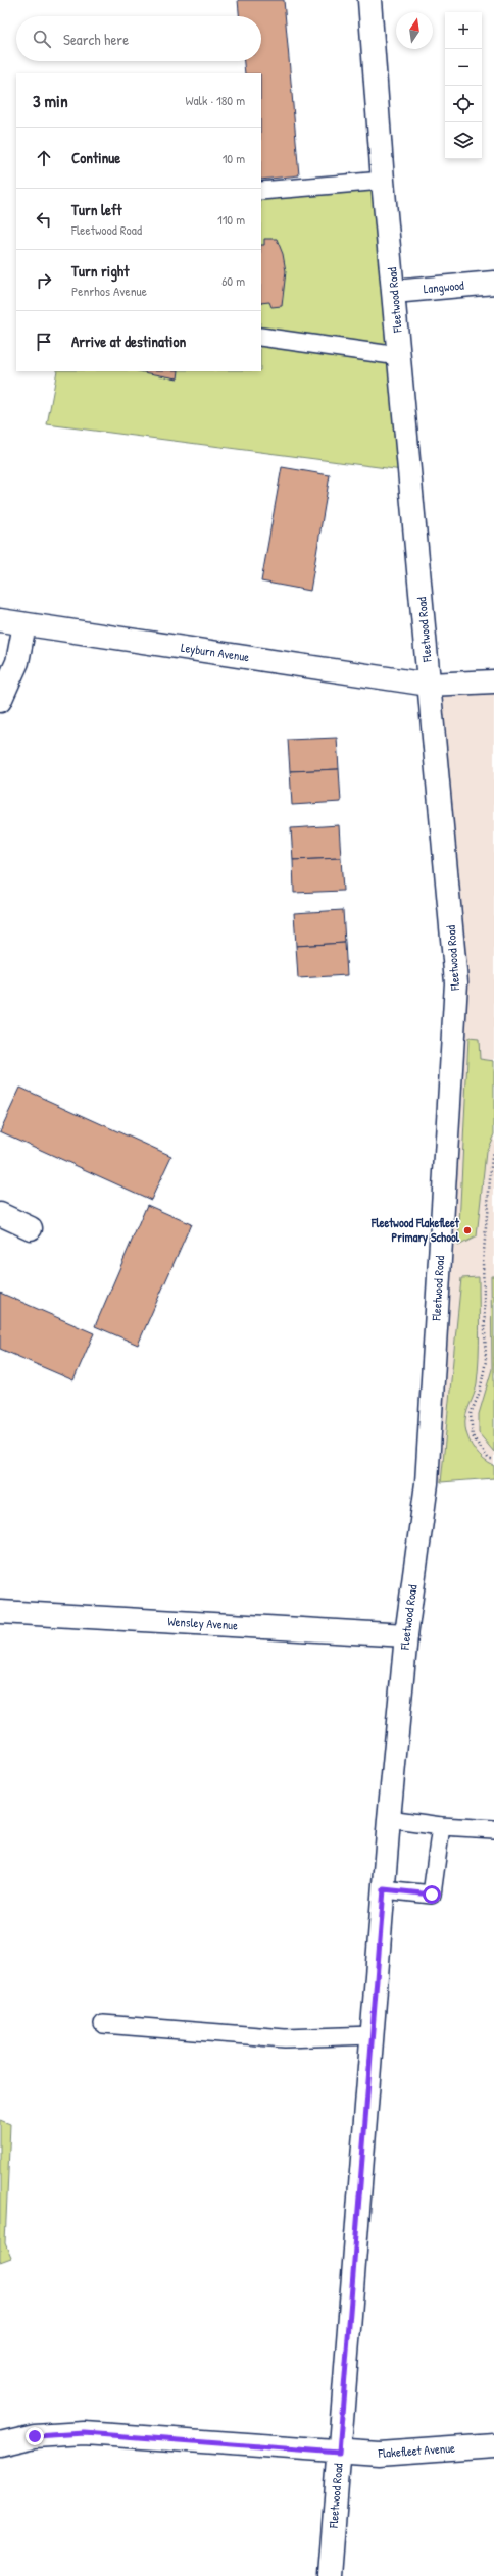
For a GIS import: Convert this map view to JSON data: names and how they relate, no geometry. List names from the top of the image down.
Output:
{
  "streets": {
    "street": [
      "Langwood",
      "Fleetwood Road",
      "Leyburn Avenue",
      "Wensley Avenue",
      "Flakefleet Avenue"
    ]
  },
  "crossings": [
    ["Langwood", "Fleetwood Road"],
    ["Fleetwood Road", "Leyburn Avenue"],
    ["Fleetwood Road", "Wensley Avenue"],
    ["Fleetwood Road", "Flakefleet Avenue"]
  ],
  "places": ["Fleetwood Flakefleet Primary School"],
  "north": "top",
  "page": {
    "map_buttons": ["+", "−"],
    "search": "Search here",
    "heading": ["3 min", "Walk · 180 m"],
    "list": [
      ["Continue", "10 m"],
      ["Turn left", "Fleetwood Road", "110 m"],
      ["Turn right", "Penrhos Avenue", "60 m"],
      "Arrive at destination"
    ]
  }
}
